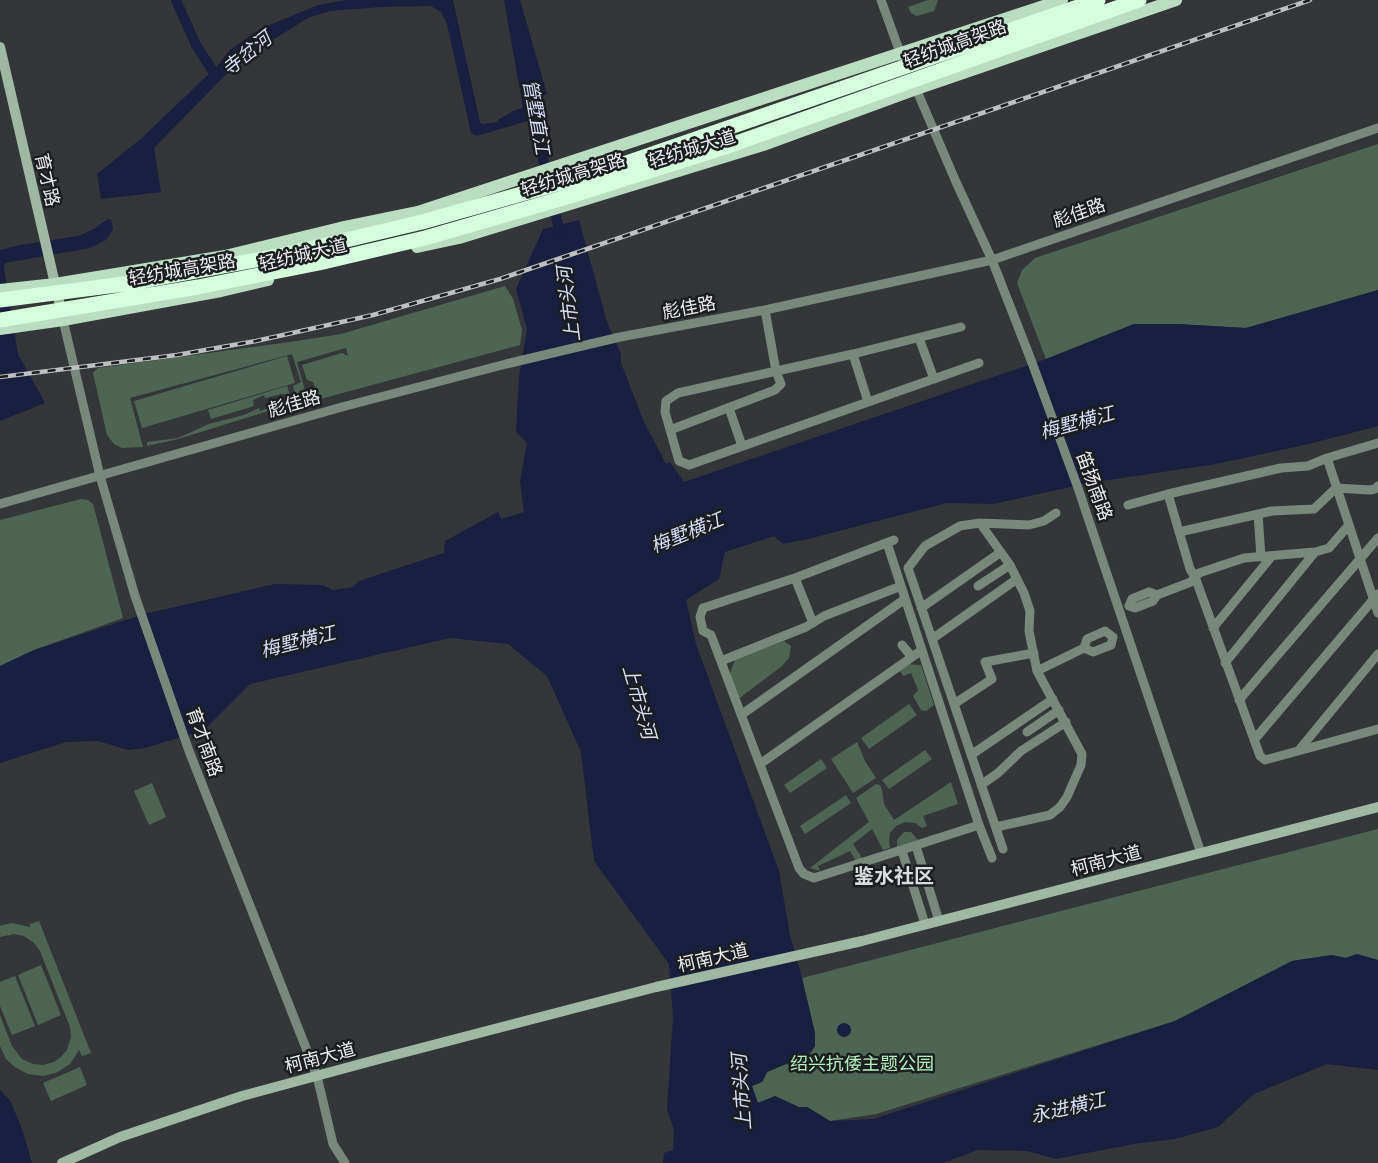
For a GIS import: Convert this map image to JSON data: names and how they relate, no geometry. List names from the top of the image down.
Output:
{
  "streets": {
    "highway": ["轻纺城高架路"],
    "main road": ["轻纺城大道", "育才路", "柯南大道"],
    "street": ["彪佳路", "笛扬南路", "育才南路"]
  },
  "crossings": [
    ["轻纺城大道", "育才路"],
    ["轻纺城大道", "笛扬南路"],
    ["轻纺城大道", "育才南路"],
    ["育才路", "育才南路"],
    ["彪佳路", "笛扬南路"],
    ["彪佳路", "育才南路"],
    ["笛扬南路", "柯南大道"],
    ["育才南路", "柯南大道"]
  ],
  "districts": ["鉴水社区"],
  "water": [
    "寺岔河",
    "管墅直江",
    "上市头河",
    "梅墅横江",
    "永进横江"
  ],
  "parks": ["绍兴抗倭主题公园"]
}
